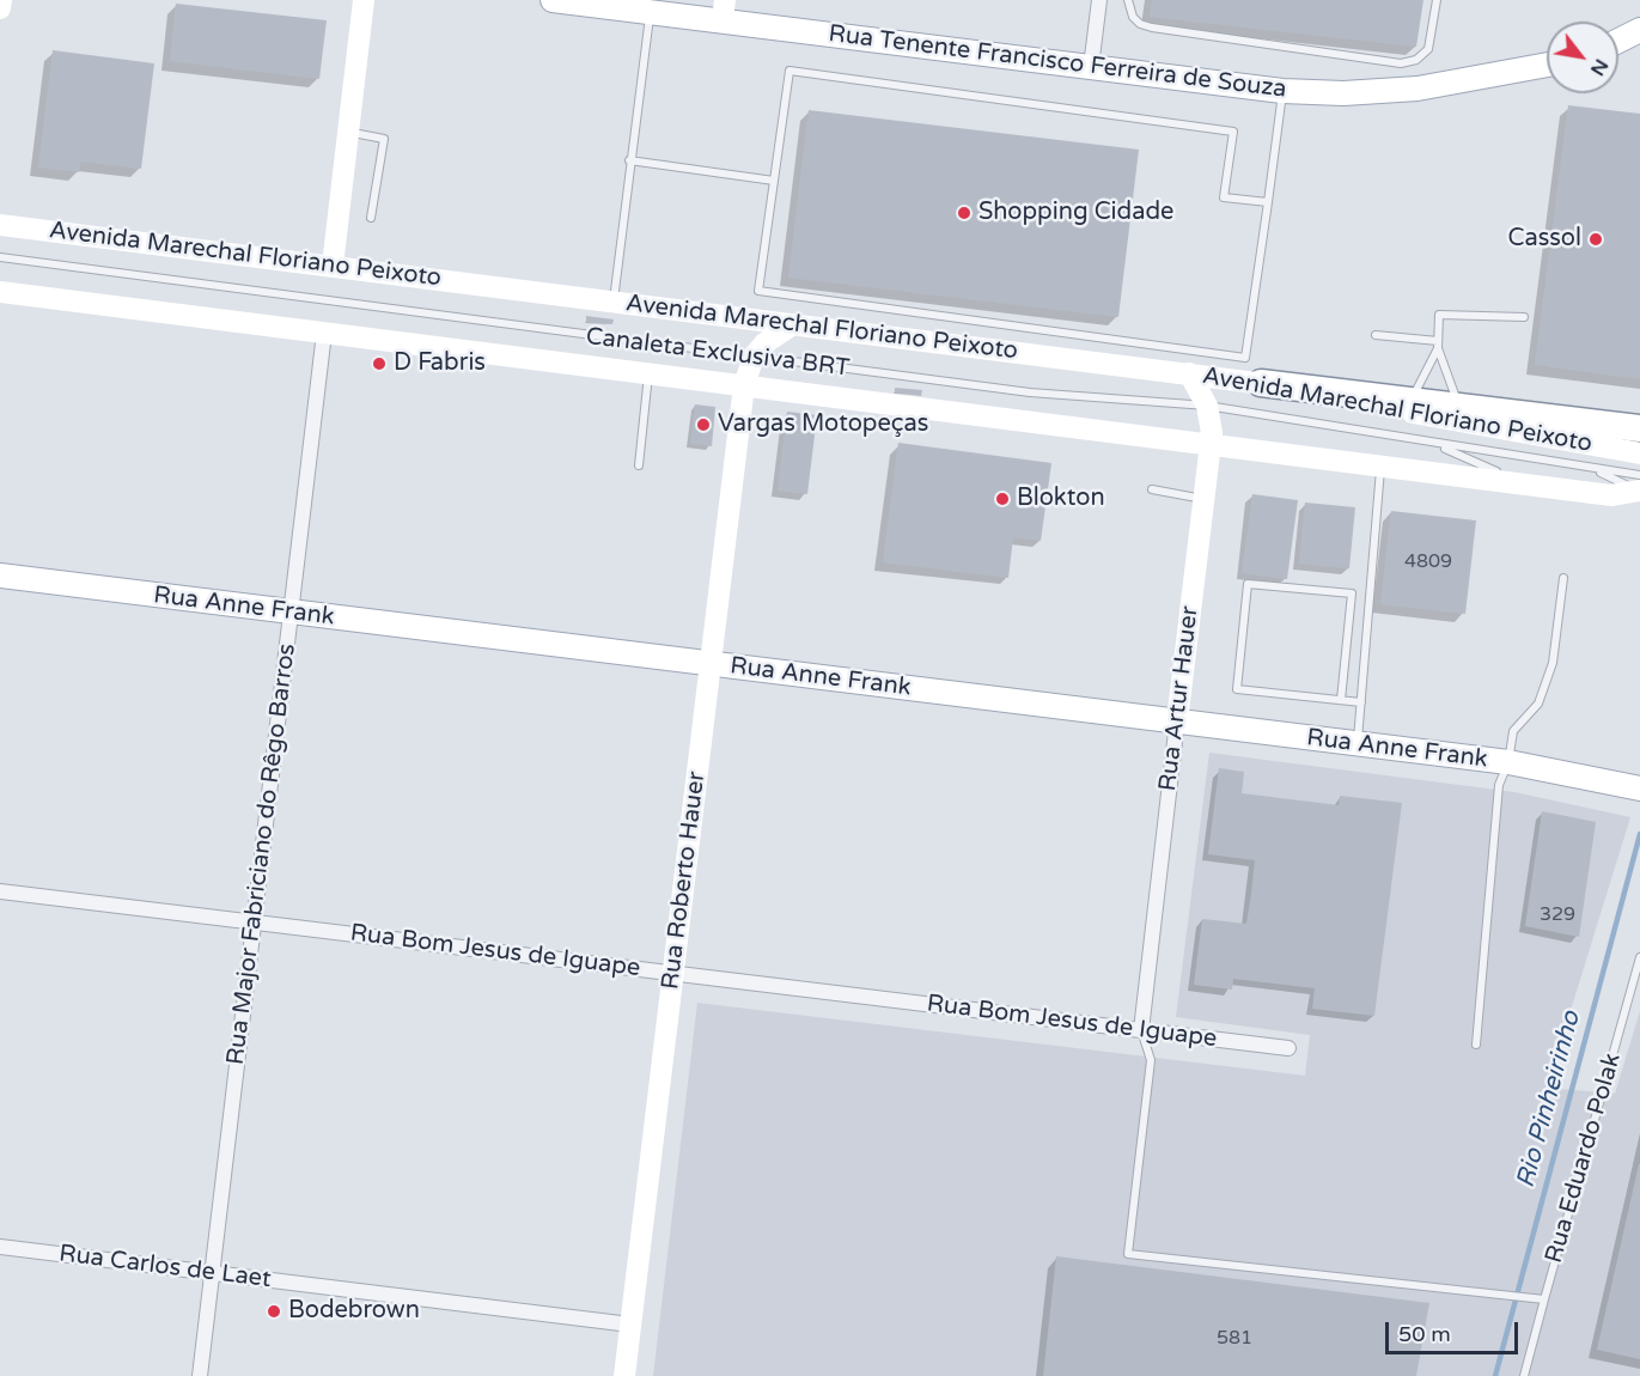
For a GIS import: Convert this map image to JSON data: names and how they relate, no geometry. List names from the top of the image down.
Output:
{
  "streets": {
    "main road": ["Rua Tenente Francisco Ferreira de Souza", "Rua Anne Frank"],
    "street": [
      "Avenida Marechal Floriano Peixoto",
      "Rua Artur Hauer",
      "Rua Major Fabriciano do Rêgo Barros",
      "Rua Roberto Hauer",
      "Rua Bom Jesus de Iguape",
      "Rua Carlos de Laet"
    ],
    "lane": ["Canaleta Exclusiva BRT", "Rua Eduardo Polak"]
  },
  "crossings": [
    ["Avenida Marechal Floriano Peixoto", "Canaleta Exclusiva BRT"],
    ["Avenida Marechal Floriano Peixoto", "Rua Artur Hauer"],
    ["Avenida Marechal Floriano Peixoto", "Rua Major Fabriciano do Rêgo Barros"],
    ["Avenida Marechal Floriano Peixoto", "Rua Roberto Hauer"],
    ["Canaleta Exclusiva BRT", "Rua Artur Hauer"],
    ["Canaleta Exclusiva BRT", "Rua Roberto Hauer"],
    ["Rua Anne Frank", "Rua Artur Hauer"],
    ["Rua Anne Frank", "Rua Major Fabriciano do Rêgo Barros"],
    ["Rua Anne Frank", "Rua Roberto Hauer"],
    ["Rua Artur Hauer", "Rua Bom Jesus de Iguape"],
    ["Rua Major Fabriciano do Rêgo Barros", "Rua Bom Jesus de Iguape"],
    ["Rua Major Fabriciano do Rêgo Barros", "Rua Carlos de Laet"],
    ["Rua Roberto Hauer", "Rua Bom Jesus de Iguape"],
    ["Rua Roberto Hauer", "Rua Carlos de Laet"]
  ],
  "water": ["Rio Pinheirinho"],
  "places": [
    "Shopping Cidade",
    "Cassol",
    "D Fabris",
    "Vargas Motopeças",
    "Blokton",
    "Bodebrown"
  ],
  "house_numbers": ["4809", "329", "581"],
  "scale_bar": "50 m",
  "north": "bottom right"
}
